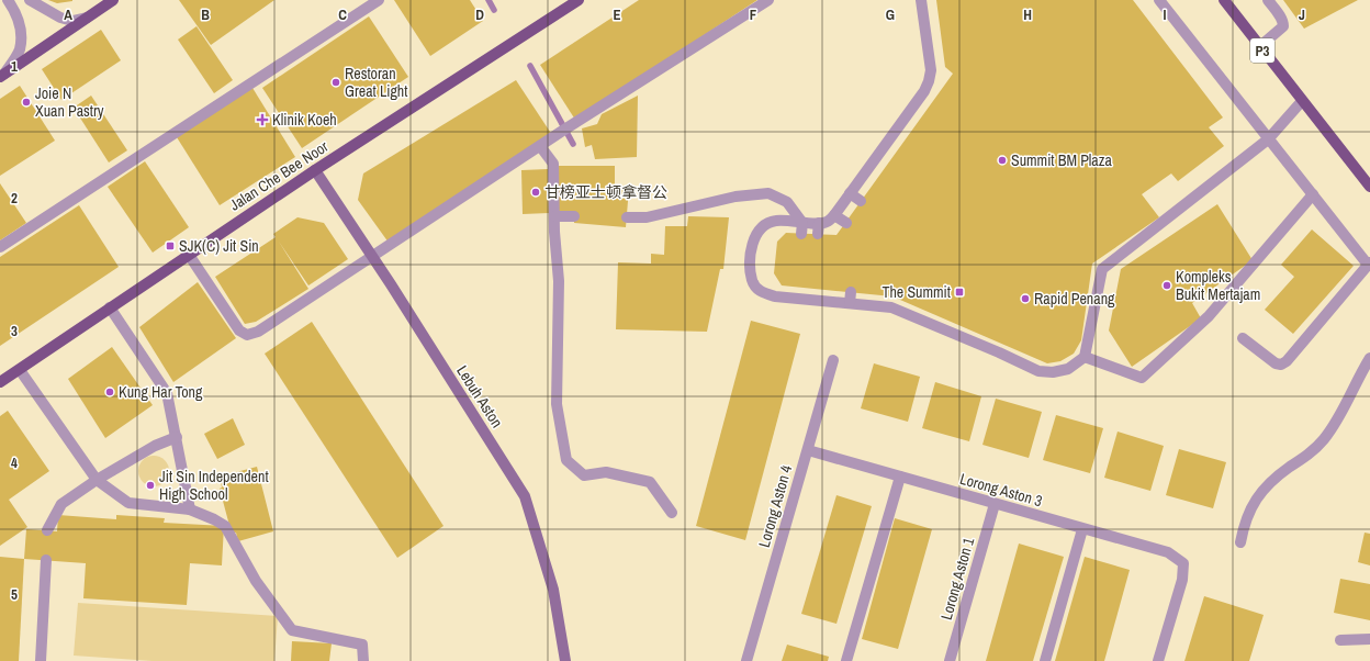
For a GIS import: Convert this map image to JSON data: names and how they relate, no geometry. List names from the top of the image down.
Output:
{
  "streets": {
    "main road": ["P3", "Jalan Che Bee Noor"],
    "street": [
      "Lebuh Aston",
      "Lorong Aston 3",
      "Lorong Aston 4",
      "Lorong Aston 1"
    ]
  },
  "crossings": [
    ["Jalan Che Bee Noor", "Lebuh Aston"],
    ["Lorong Aston 3", "Lorong Aston 4"],
    ["Lorong Aston 3", "Lorong Aston 1"]
  ],
  "places": {
    "other": [
      "Restoran Great Light",
      "Joie N Xuan Pastry",
      "Summit BM Plaza",
      "甘榜亚士顿拿督公",
      "Kompleks Bukit Mertajam",
      "Rapid Penang",
      "Kung Har Tong",
      "Jit Sin Independent High School"
    ],
    "health": ["Klinik Koeh"],
    "transit": ["SJK(C) Jit Sin", "The Summit"]
  },
  "grid": {
    "columns": [
      "A",
      "B",
      "C",
      "D",
      "E",
      "F",
      "G",
      "H",
      "I",
      "J"
    ],
    "rows": [
      "1",
      "2",
      "3",
      "4",
      "5"
    ]
  }
}
